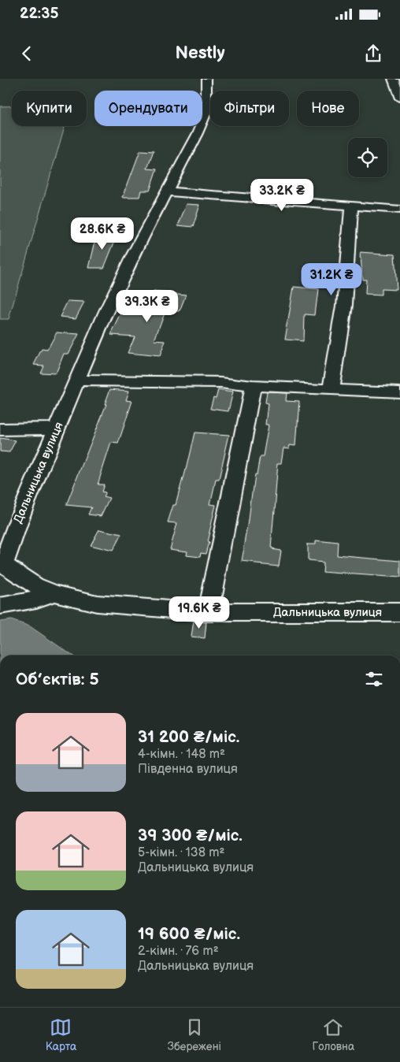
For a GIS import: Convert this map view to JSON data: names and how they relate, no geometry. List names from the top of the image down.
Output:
{
  "streets": {
    "street": ["Дальницька вулиця"]
  },
  "page": {
    "status": "22:35",
    "header": "Nestly",
    "chip": [
      "Купити",
      "Орендувати",
      "Фільтри",
      "Нове"
    ],
    "price": [
      "33.2K ₴",
      "28.6K ₴",
      "31.2K ₴",
      "39.3K ₴",
      "19.6K ₴"
    ],
    "heading": "Об’єктів: 5",
    "list": [
      {
        "name": "31 200 ₴/міс.",
        "note": "4-кімн. · 148 m² · Південна вулиця"
      },
      {
        "name": "39 300 ₴/міс.",
        "note": "5-кімн. · 138 m² · Дальницька вулиця"
      },
      {
        "name": "19 600 ₴/міс.",
        "note": "2-кімн. · 76 m² · Дальницька вулиця"
      }
    ],
    "tabs": ["Карта", "Збережені", "Головна"]
  }
}
